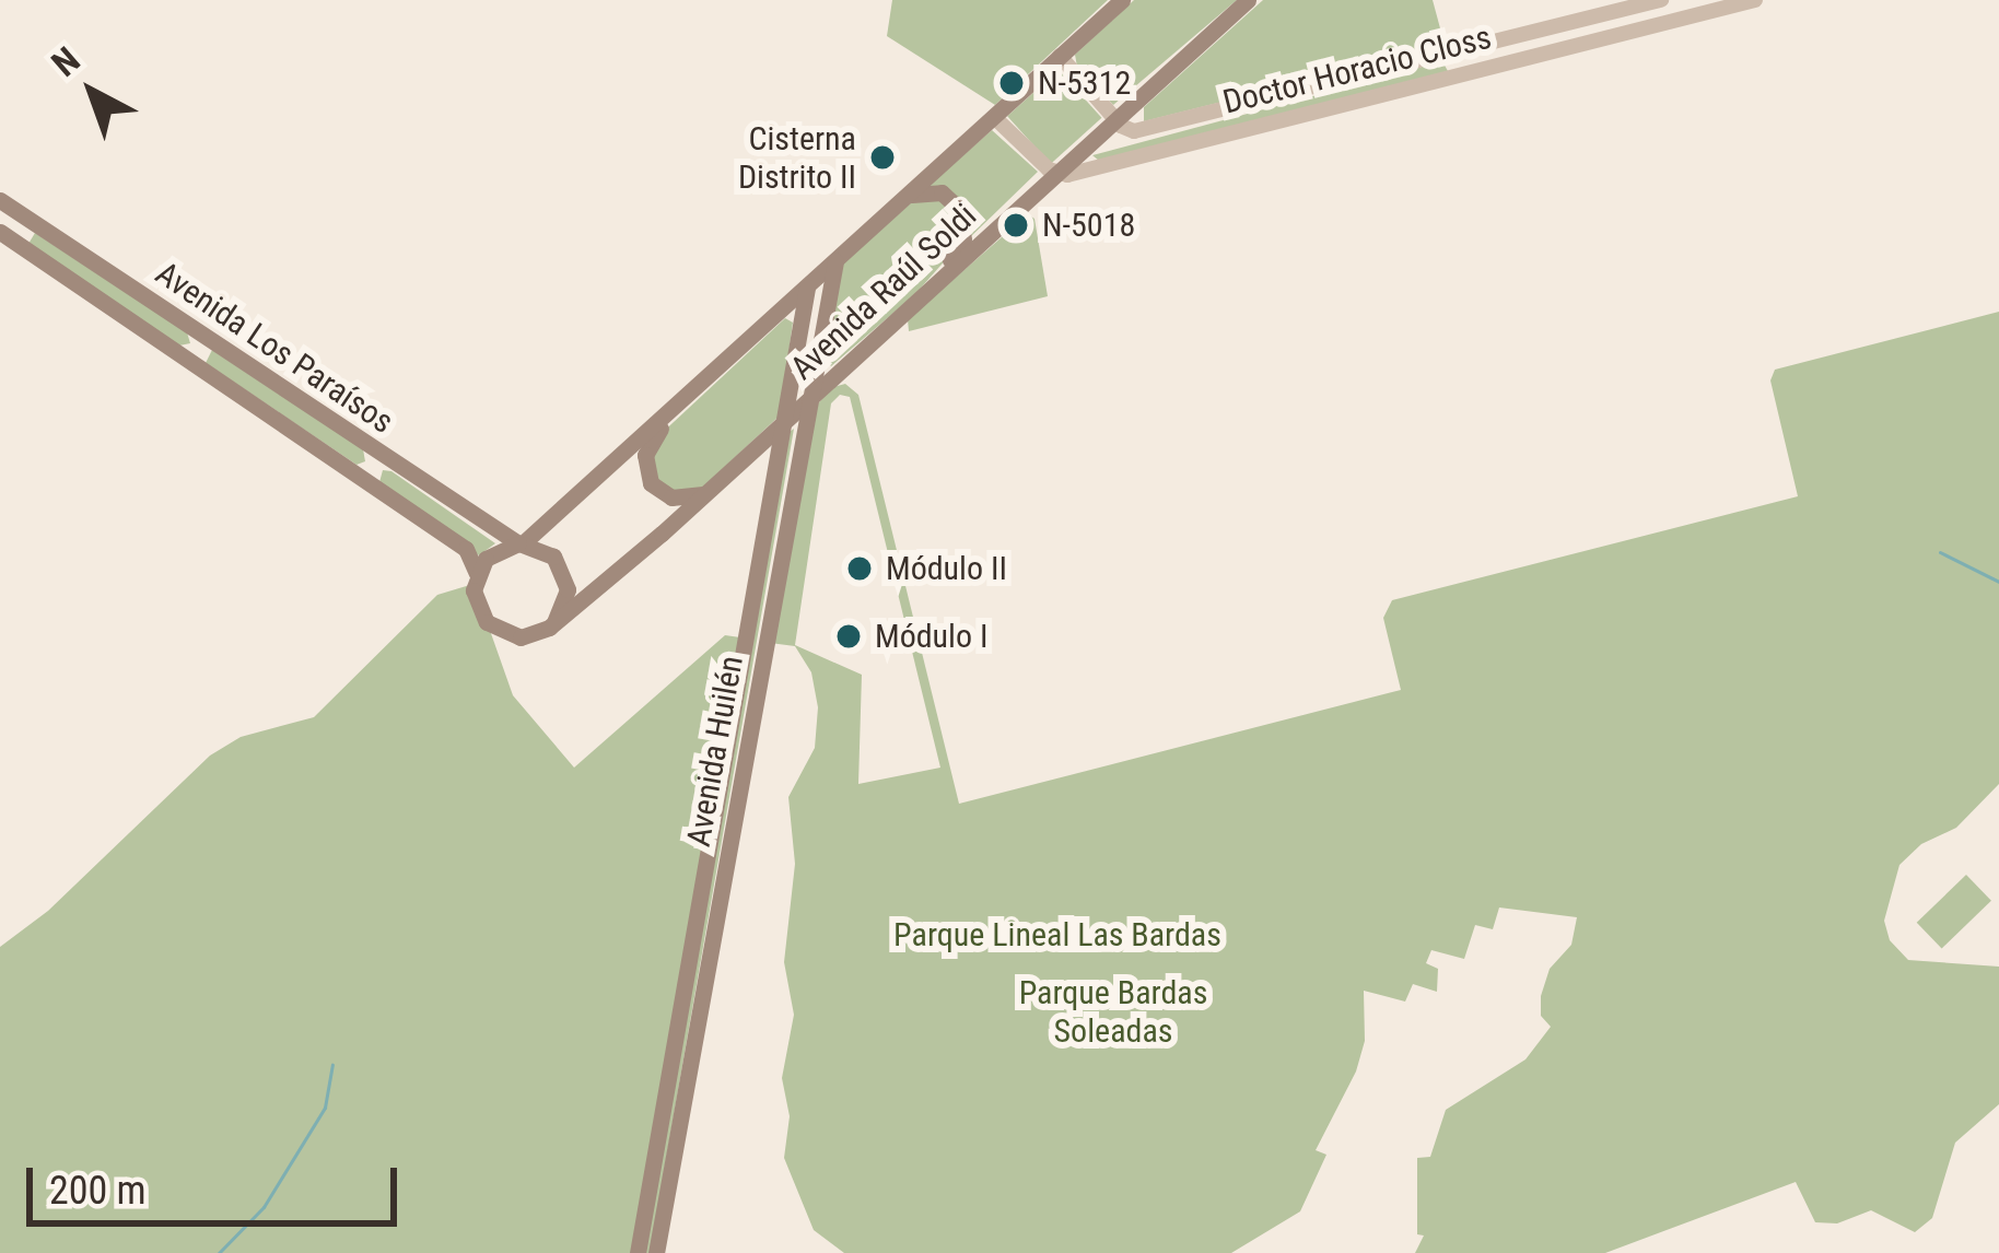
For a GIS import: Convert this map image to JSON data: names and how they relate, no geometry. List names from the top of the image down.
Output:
{
  "streets": {
    "main road": ["Avenida Raúl Soldi", "Avenida Los Paraísos", "Avenida Huilén"],
    "street": ["Doctor Horacio Closs"]
  },
  "crossings": [
    ["Doctor Horacio Closs", "Avenida Raúl Soldi"],
    ["Avenida Raúl Soldi", "Avenida Los Paraísos"],
    ["Avenida Raúl Soldi", "Avenida Huilén"]
  ],
  "parks": ["Parque Lineal Las Bardas", "Parque Bardas Soleadas"],
  "places": [
    "N-5312",
    "Cisterna Distrito II",
    "N-5018",
    "Módulo II",
    "Módulo I"
  ],
  "scale_bar": "200 m",
  "north": "top left"
}
